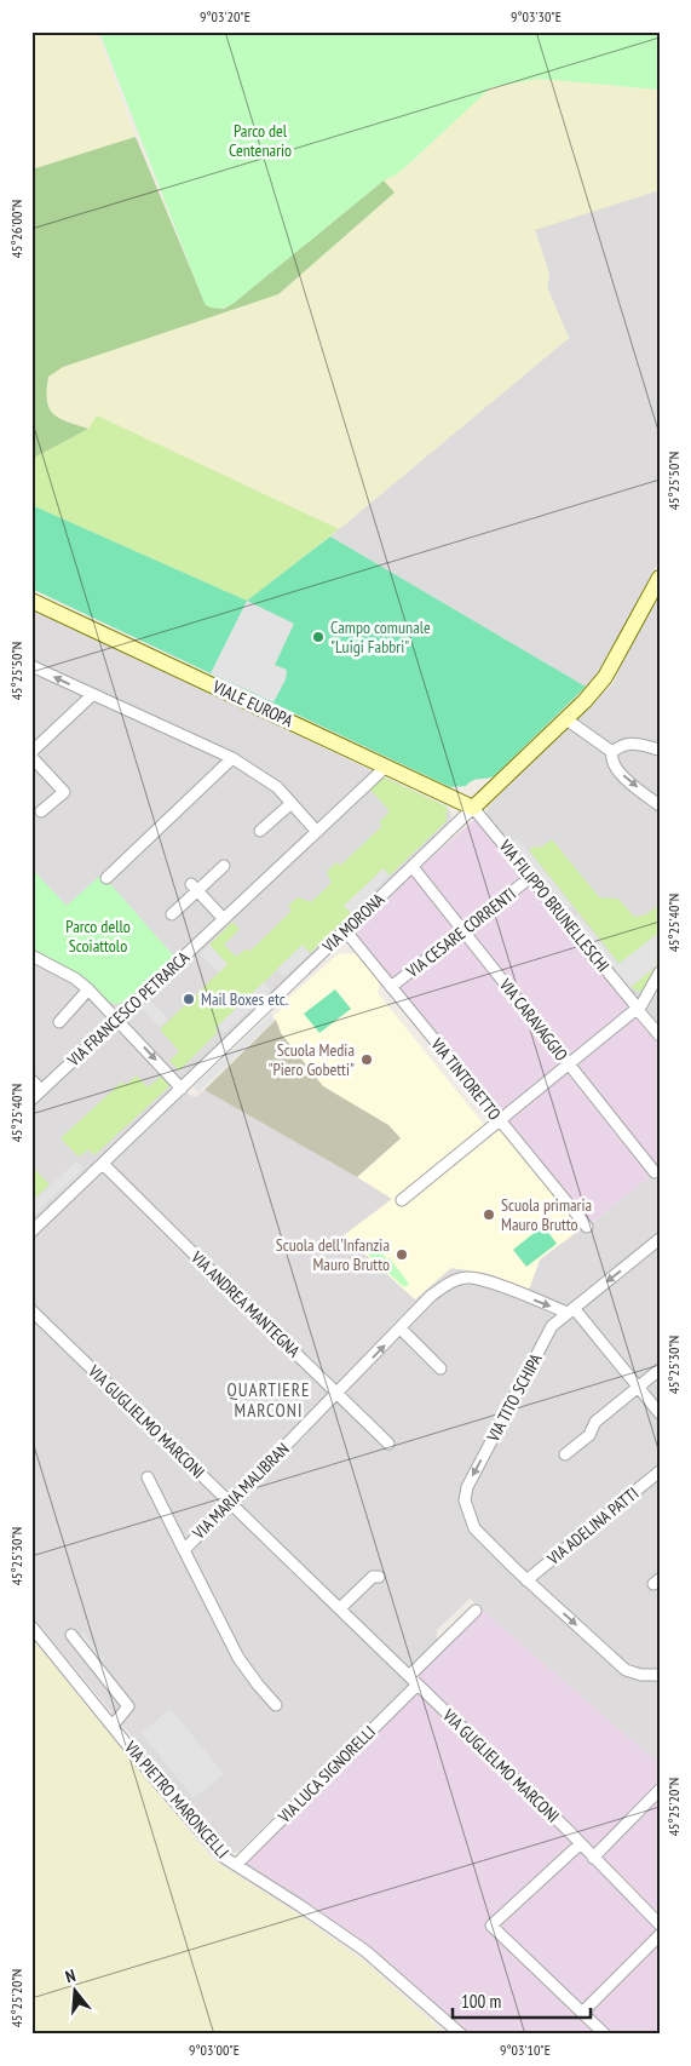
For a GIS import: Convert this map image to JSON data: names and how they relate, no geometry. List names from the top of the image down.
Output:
{
  "streets": {
    "main road": ["VIALE EUROPA", "VIA MORONA"],
    "street": [
      "VIA FILIPPO BRUNELLESCHI",
      "VIA CESARE CORRENTI",
      "VIA FRANCESCO PETRARCA",
      "VIA CARAVAGGIO",
      "VIA TINTORETTO",
      "VIA ANDREA MANTEGNA",
      "VIA TITO SCHIPA",
      "VIA GUGLIELMO MARCONI",
      "VIA MARIA MALIBRAN",
      "VIA ADELINA PATTI",
      "VIA LUCA SIGNORELLI",
      "VIA PIETRO MARONCELLI"
    ]
  },
  "crossings": [
    ["VIALE EUROPA", "VIA FILIPPO BRUNELLESCHI"],
    ["VIALE EUROPA", "VIA MORONA"],
    ["VIALE EUROPA", "VIA FRANCESCO PETRARCA"],
    ["VIA FILIPPO BRUNELLESCHI", "VIA MORONA"],
    ["VIA FILIPPO BRUNELLESCHI", "VIA CESARE CORRENTI"],
    ["VIA MORONA", "VIA CARAVAGGIO"],
    ["VIA MORONA", "VIA TINTORETTO"],
    ["VIA MORONA", "VIA ANDREA MANTEGNA"],
    ["VIA CESARE CORRENTI", "VIA CARAVAGGIO"],
    ["VIA CESARE CORRENTI", "VIA TINTORETTO"],
    ["VIA ANDREA MANTEGNA", "VIA MARIA MALIBRAN"],
    ["VIA TITO SCHIPA", "VIA MARIA MALIBRAN"],
    ["VIA TITO SCHIPA", "VIA ADELINA PATTI"],
    ["VIA GUGLIELMO MARCONI", "VIA MARIA MALIBRAN"],
    ["VIA GUGLIELMO MARCONI", "VIA LUCA SIGNORELLI"],
    ["VIA LUCA SIGNORELLI", "VIA PIETRO MARONCELLI"]
  ],
  "districts": ["QUARTIERE MARCONI"],
  "parks": ["Parco del Centenario", "Parco dello Scoiattolo"],
  "places": [
    "Campo comunale \"Luigi Fabbri\"",
    "Mail Boxes etc.",
    "Scuola Media \"Piero Gobetti\"",
    "Scuola primaria Mauro Brutto",
    "Scuola dell'Infanzia Mauro Brutto"
  ],
  "scale_bar": "100 m",
  "north": "top",
  "coordinates": [
    "9°03'20\"E",
    "9°03'30\"E",
    "45°26'00\"N",
    "45°25'50\"N",
    "45°25'40\"N",
    "45°25'30\"N",
    "45°25'20\"N",
    "9°03'00\"E",
    "9°03'10\"E"
  ]
}
